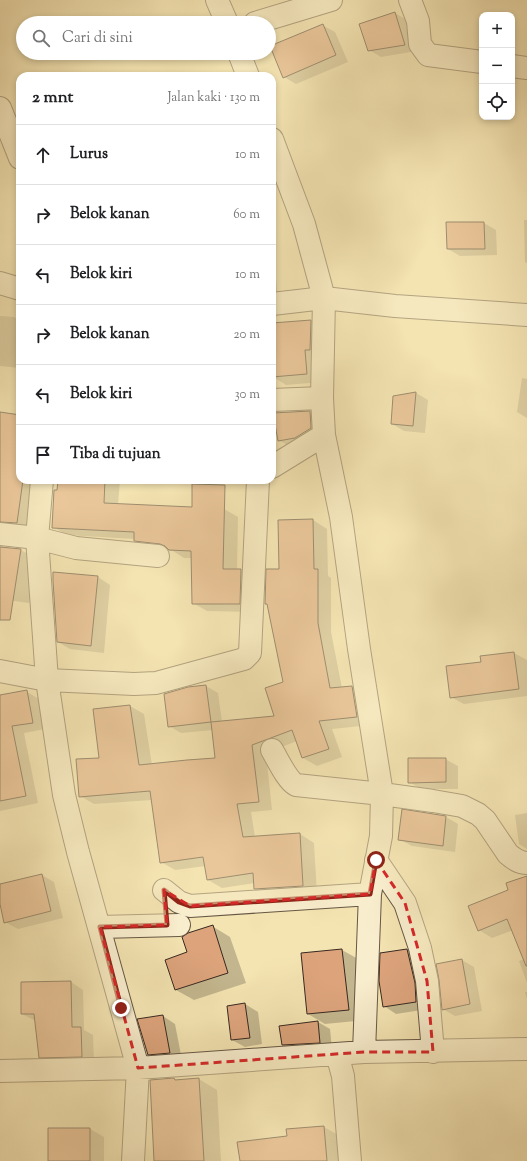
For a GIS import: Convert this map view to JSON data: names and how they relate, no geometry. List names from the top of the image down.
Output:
{
  "page": {
    "map_buttons": ["+", "−"],
    "search": "Cari di sini",
    "heading": ["2 mnt", "Jalan kaki · 130 m"],
    "list": [
      ["Lurus", "10 m"],
      ["Belok kanan", "60 m"],
      ["Belok kiri", "10 m"],
      ["Belok kanan", "20 m"],
      ["Belok kiri", "30 m"],
      "Tiba di tujuan"
    ]
  }
}
